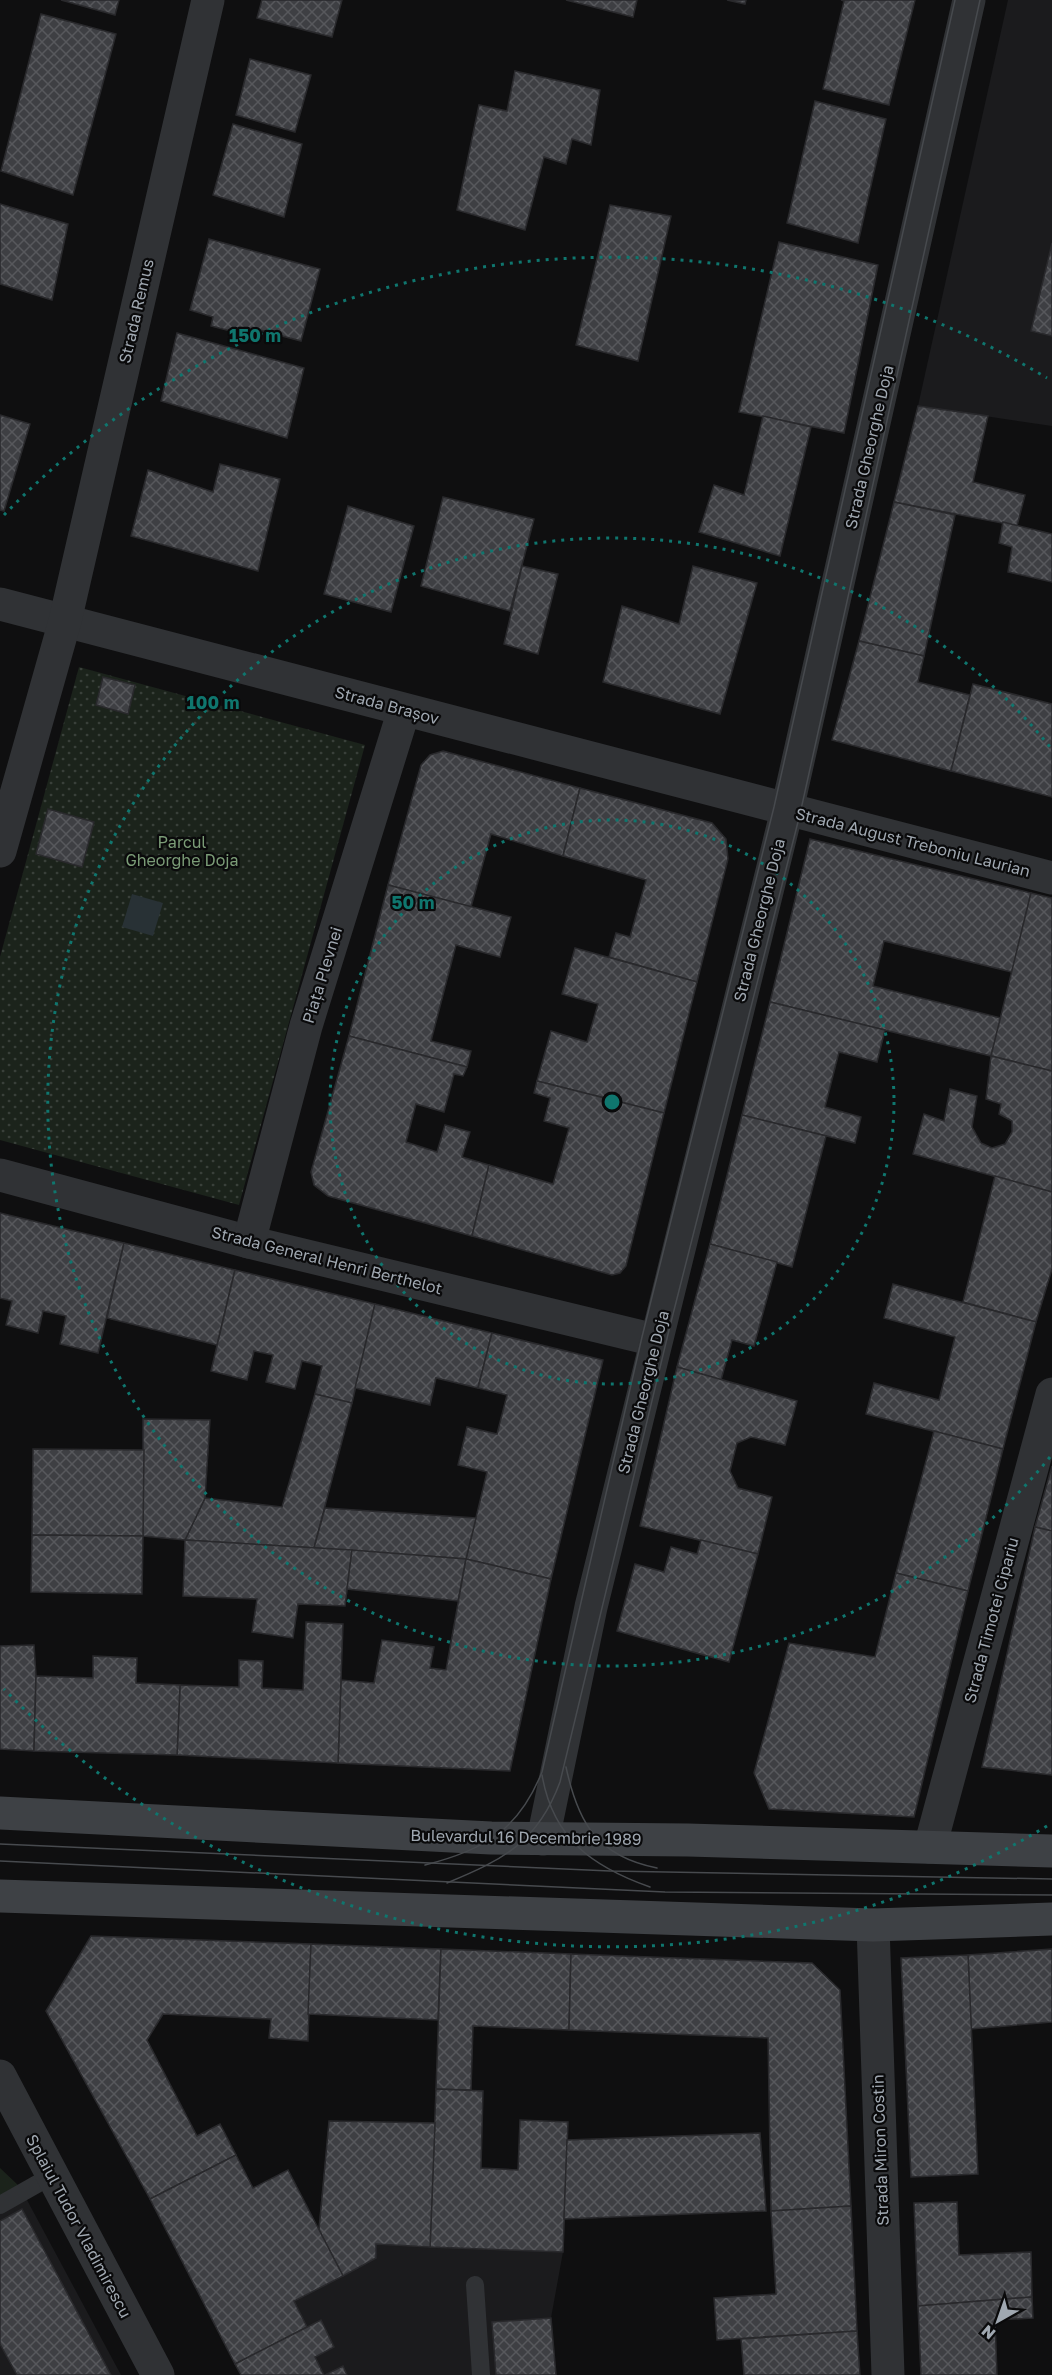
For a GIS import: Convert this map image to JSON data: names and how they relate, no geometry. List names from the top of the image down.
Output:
{
  "streets": {
    "main road": ["Bulevardul 16 Decembrie 1989"],
    "street": [
      "Strada Remus",
      "Strada Gheorghe Doja",
      "Strada Brașov",
      "Strada August Treboniu Laurian",
      "Piața Plevnei",
      "Strada General Henri Berthelot",
      "Strada Timotei Cipariu",
      "Strada Miron Costin",
      "Splaiul Tudor Vladimirescu"
    ]
  },
  "crossings": [
    ["Strada Remus", "Strada Brașov"],
    ["Strada Gheorghe Doja", "Strada Brașov"],
    ["Strada Gheorghe Doja", "Strada August Treboniu Laurian"],
    ["Strada Gheorghe Doja", "Strada General Henri Berthelot"],
    ["Strada Gheorghe Doja", "Bulevardul 16 Decembrie 1989"],
    ["Strada Brașov", "Strada August Treboniu Laurian"],
    ["Strada Brașov", "Piața Plevnei"],
    ["Piața Plevnei", "Strada General Henri Berthelot"],
    ["Strada Timotei Cipariu", "Bulevardul 16 Decembrie 1989"]
  ],
  "parks": ["Parcul Gheorghe Doja"],
  "north": "bottom left",
  "rings": ["150 m", "100 m", "50 m"]
}
